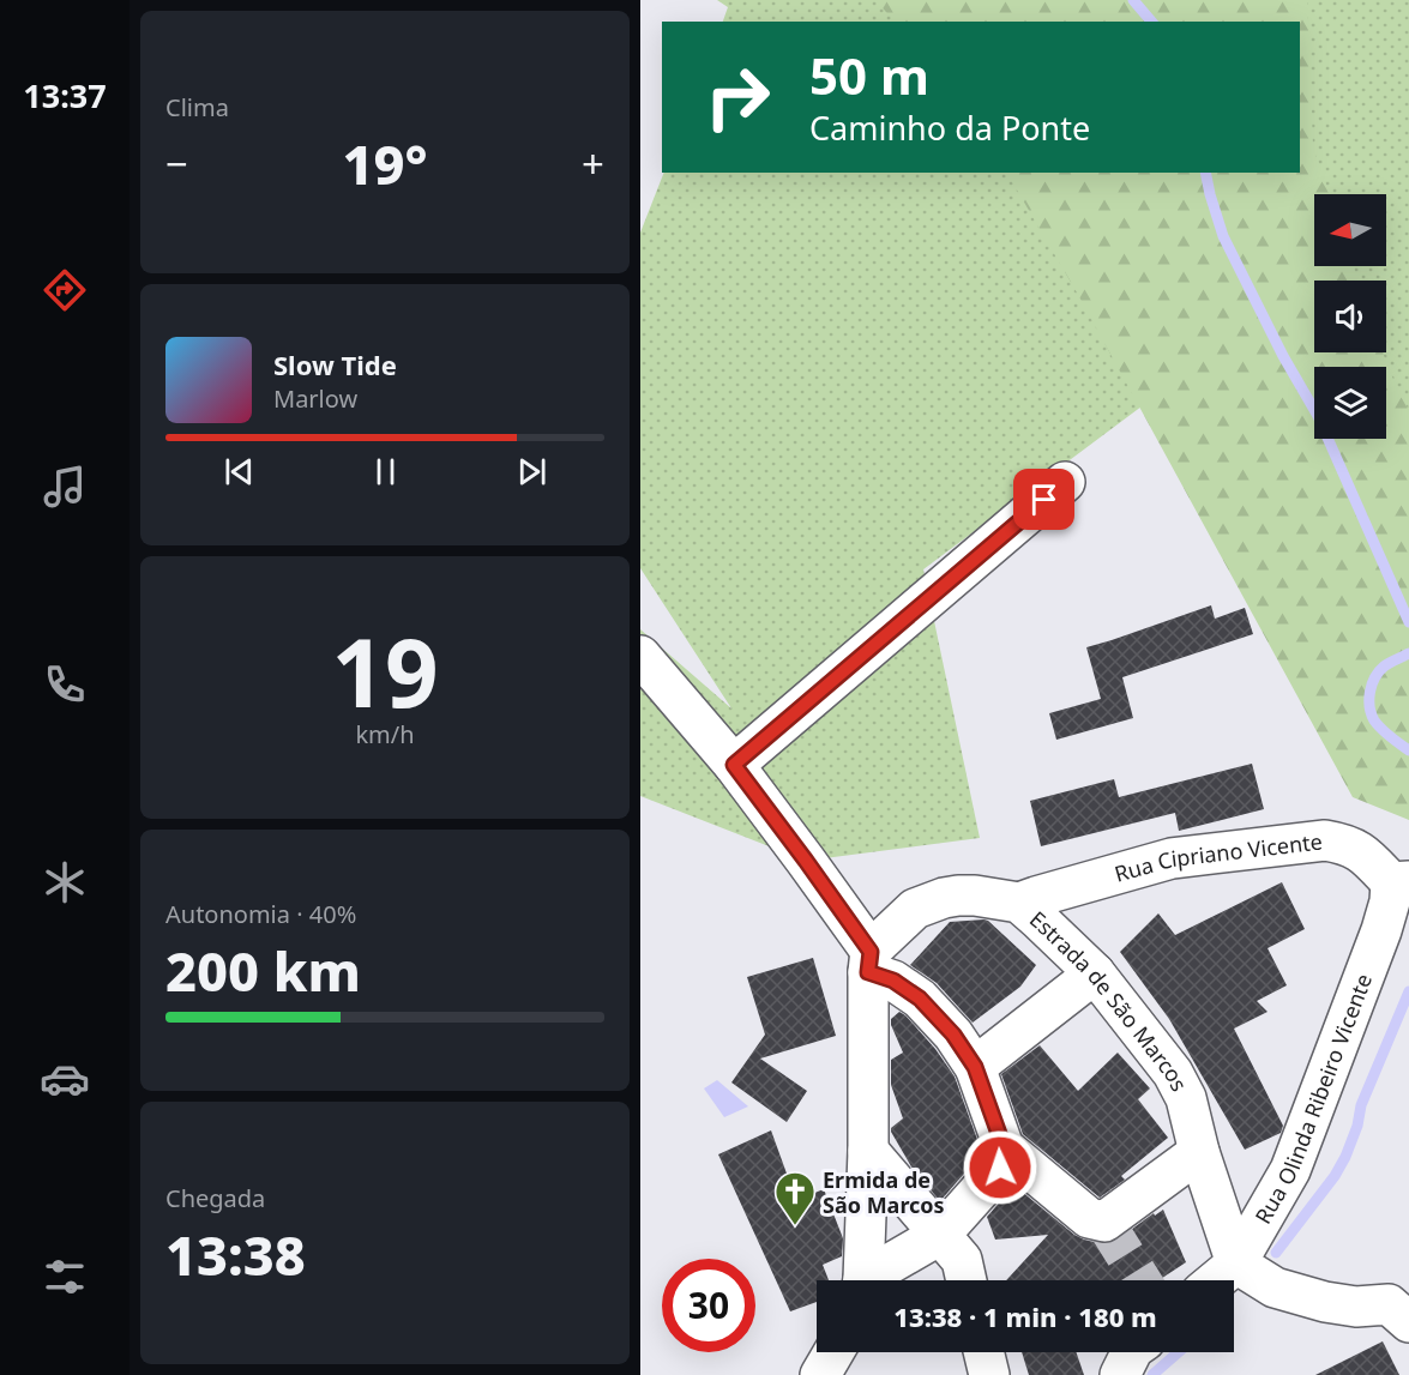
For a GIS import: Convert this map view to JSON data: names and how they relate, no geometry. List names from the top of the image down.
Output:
{
  "streets": {
    "street": ["Rua Cipriano Vicente", "Estrada de São Marcos", "Rua Olinda Ribeiro Vicente"]
  },
  "crossings": [
    ["Rua Cipriano Vicente", "Estrada de São Marcos"],
    ["Rua Cipriano Vicente", "Rua Olinda Ribeiro Vicente"],
    ["Estrada de São Marcos", "Rua Olinda Ribeiro Vicente"]
  ],
  "places": {
    "church": ["Ermida de São Marcos"]
  },
  "north": "left",
  "page": {
    "tabs": "13:37",
    "tile": [
      "Clima",
      ["19", "km/h"],
      ["Autonomia · 40%", "200 km"],
      ["Chegada", "13:38"]
    ],
    "turn": ["50 m", "Caminho da Ponte"],
    "heat": ["−", "19°", "+"],
    "song": ["Slow Tide", "Marlow"],
    "limit": "30",
    "trip": "13:38 · 1 min · 180 m"
  }
}
